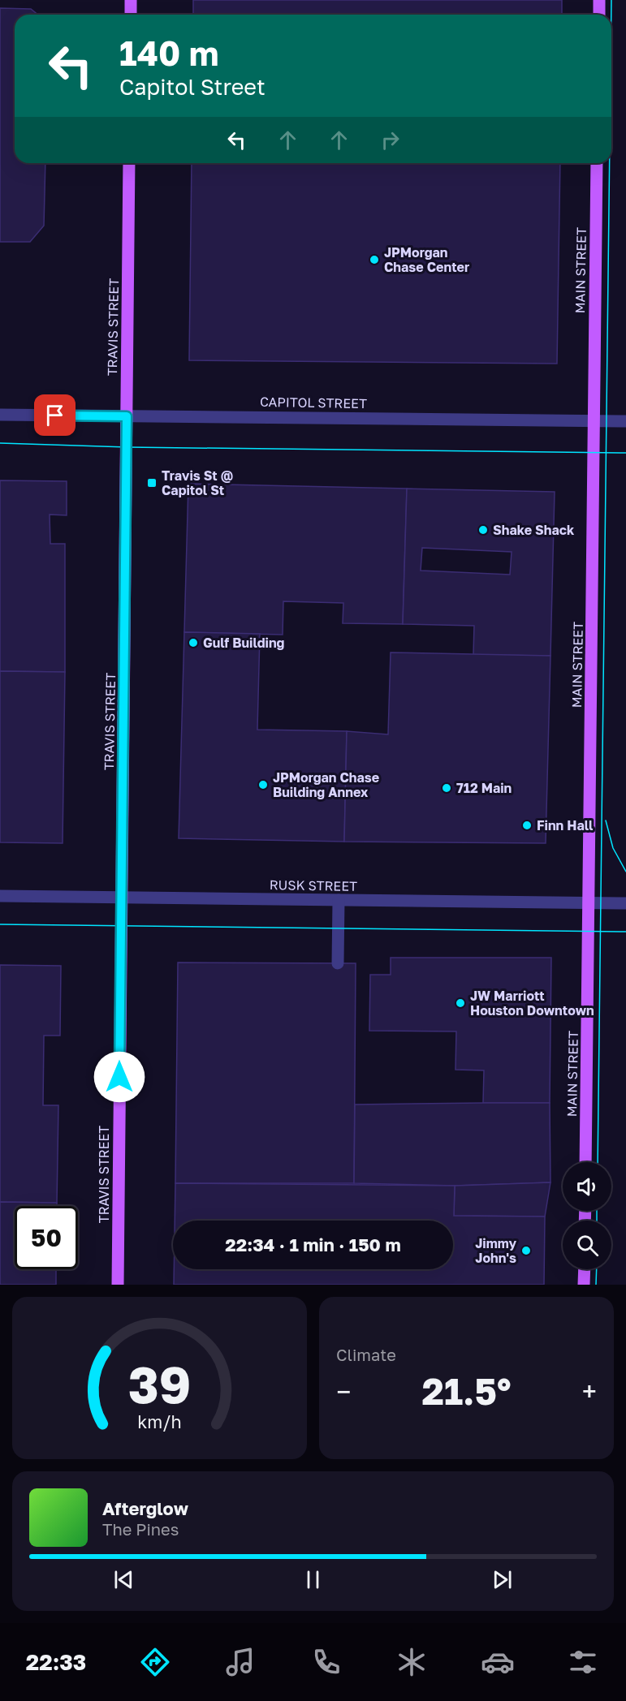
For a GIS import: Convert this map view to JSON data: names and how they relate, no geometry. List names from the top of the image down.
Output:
{
  "streets": {
    "main road": ["MAIN STREET", "TRAVIS STREET"],
    "street": ["CAPITOL STREET", "RUSK STREET"]
  },
  "crossings": [
    ["MAIN STREET", "CAPITOL STREET"],
    ["MAIN STREET", "RUSK STREET"],
    ["TRAVIS STREET", "CAPITOL STREET"],
    ["TRAVIS STREET", "RUSK STREET"]
  ],
  "places": {
    "other": [
      "JPMorgan Chase Center",
      "Shake Shack",
      "Gulf Building",
      "JPMorgan Chase Building Annex",
      "712 Main",
      "Finn Hall",
      "JW Marriott Houston Downtown",
      "Jimmy John's"
    ],
    "transit": ["Travis St @ Capitol St"]
  },
  "page": {
    "turn": ["140 m", "Capitol Street"],
    "limit": "50",
    "trip": "22:34 · 1 min · 150 m",
    "tile": "Climate",
    "heat": ["−", "21.5°", "+"],
    "song": ["Afterglow", "The Pines"],
    "tabs": "22:33",
    "gauge": ["39", "km/h"]
  }
}
